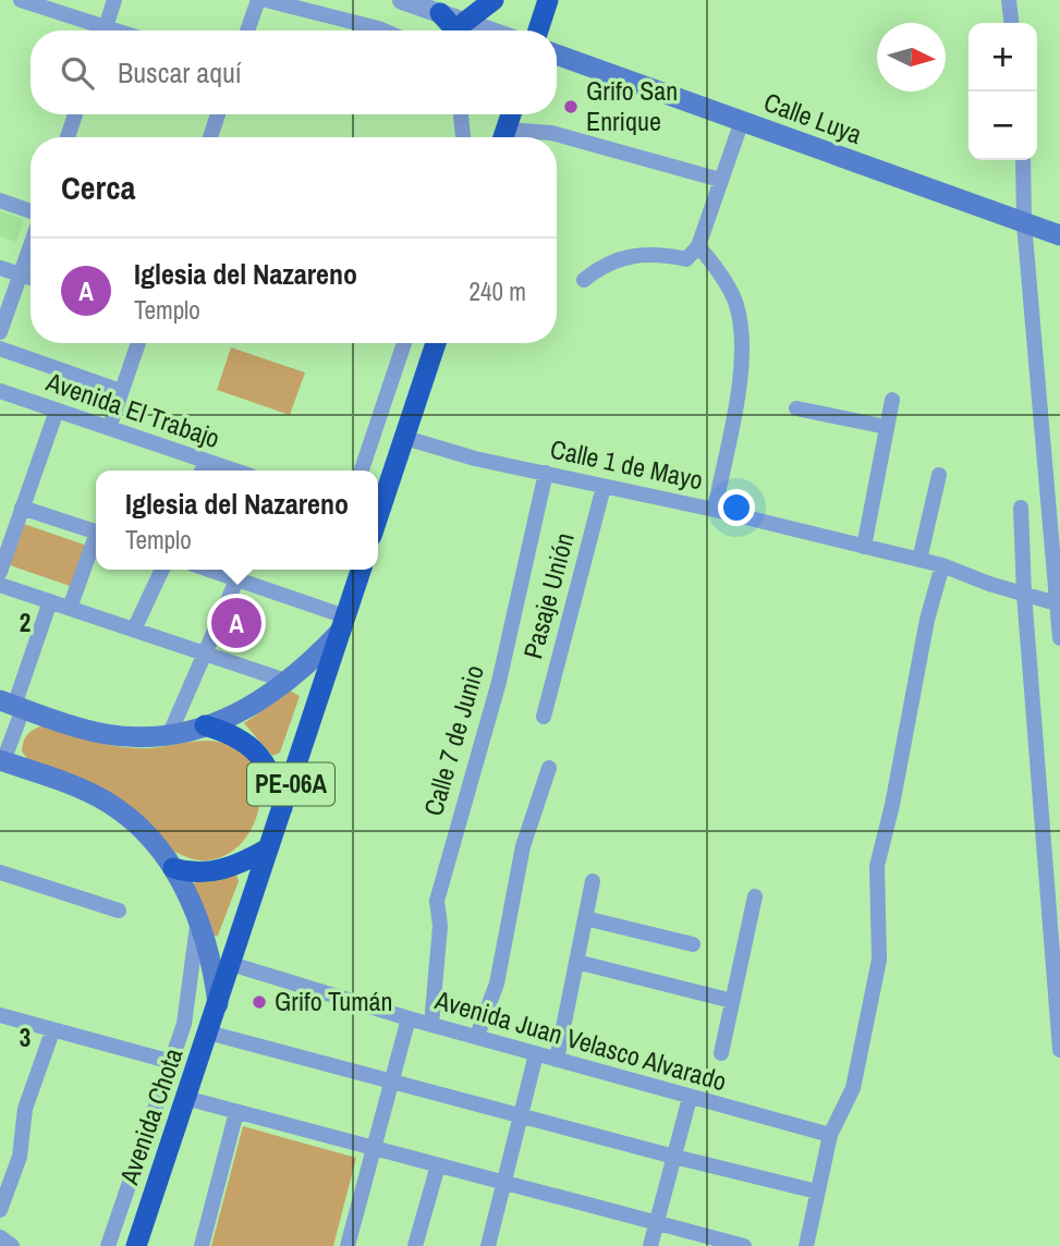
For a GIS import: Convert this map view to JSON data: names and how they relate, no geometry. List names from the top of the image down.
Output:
{
  "streets": {
    "highway": ["PE-06A", "Avenida Chota"],
    "main road": ["Calle Luya"],
    "street": [
      "Avenida El Trabajo",
      "Calle 1 de Mayo",
      "Pasaje Unión",
      "Calle 7 de Junio",
      "Avenida Juan Velasco Alvarado"
    ]
  },
  "crossings": [
    ["Calle 1 de Mayo", "Pasaje Unión"],
    ["Calle 1 de Mayo", "Calle 7 de Junio"],
    ["Calle 7 de Junio", "Avenida Juan Velasco Alvarado"],
    ["PE-06A", "Avenida Juan Velasco Alvarado"],
    ["PE-06A", "Avenida Chota"]
  ],
  "places": ["Grifo San Enrique", "Grifo Tumán"],
  "north": "right",
  "page": {
    "map_buttons": ["+", "−"],
    "search": "Buscar aquí",
    "heading": "Cerca",
    "list": [
      {
        "mark": "A",
        "name": "Iglesia del Nazareno",
        "note": "Templo",
        "value": "240 m"
      }
    ],
    "popup": ["Iglesia del Nazareno", "Templo"],
    "pins": "A"
  },
  "grid": {
    "rows": ["2", "3"]
  }
}
